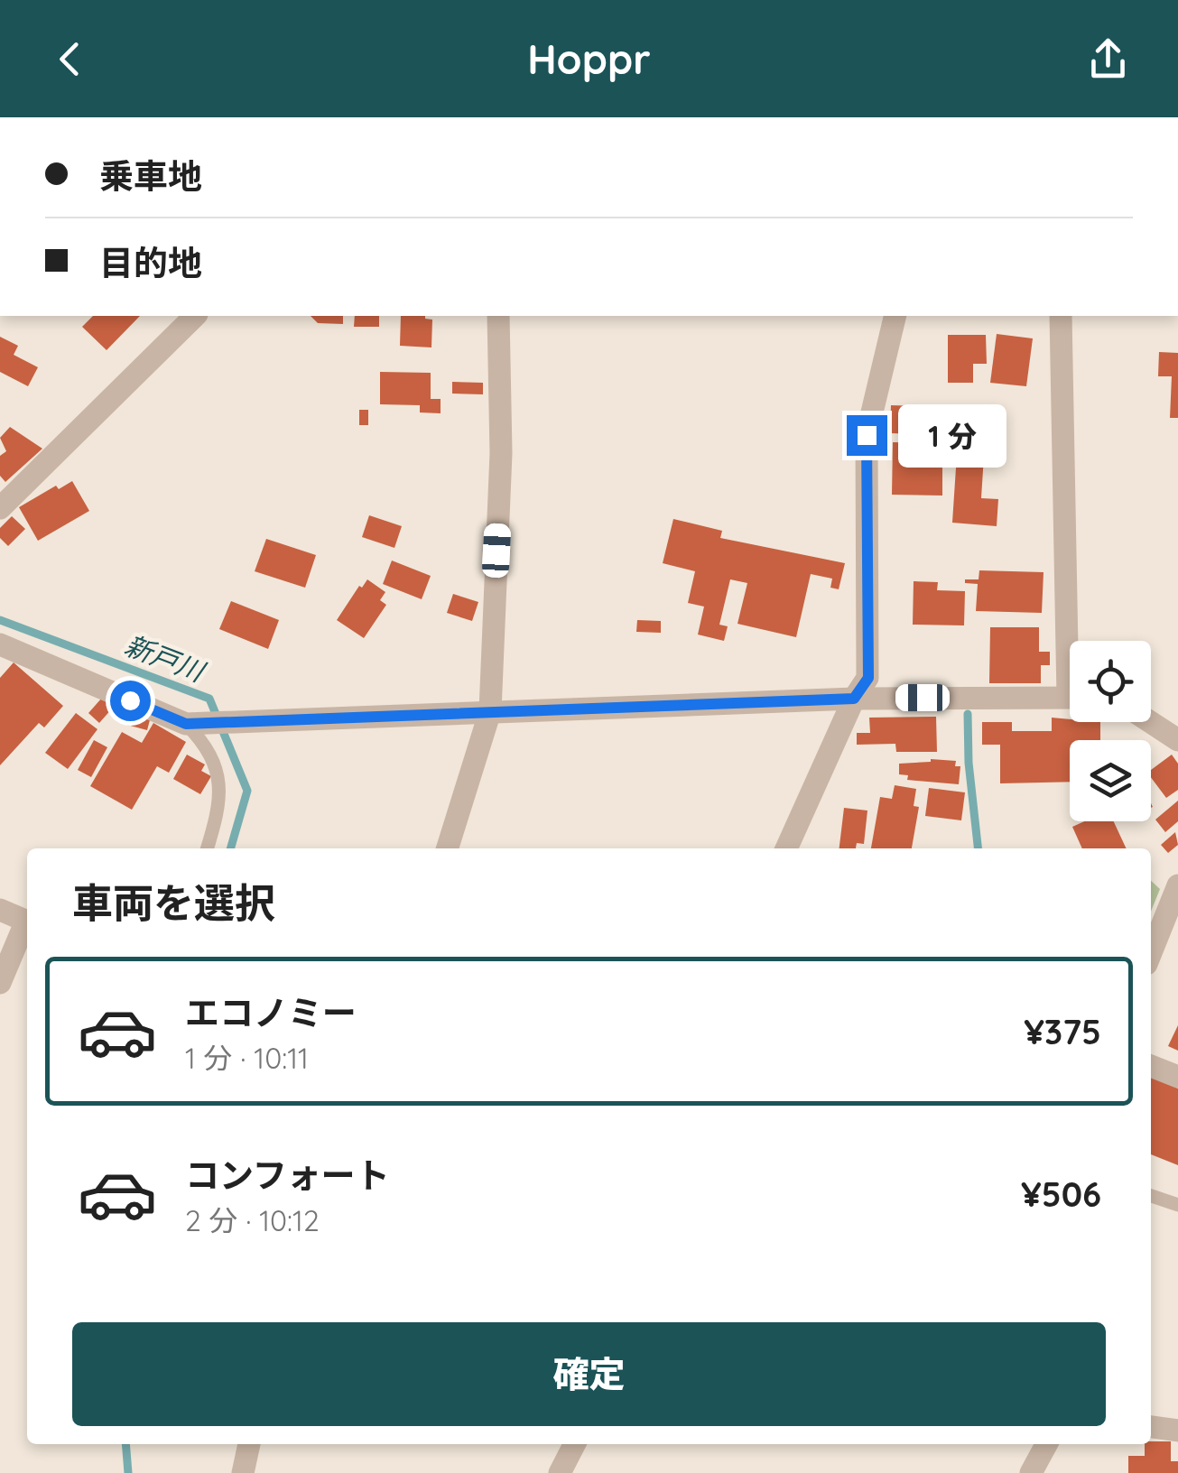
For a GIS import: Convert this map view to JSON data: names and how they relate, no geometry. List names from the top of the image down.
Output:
{
  "water": ["新戸川"],
  "page": {
    "header": "Hoppr",
    "banner": ["乗車地", "目的地"],
    "bubble": "1 分",
    "heading": "車両を選択",
    "list": [
      {
        "name": "エコノミー",
        "note": "1 分 · 10:11",
        "value": "¥375"
      },
      {
        "name": "コンフォート",
        "note": "2 分 · 10:12",
        "value": "¥506"
      }
    ],
    "buttons": "確定"
  }
}
